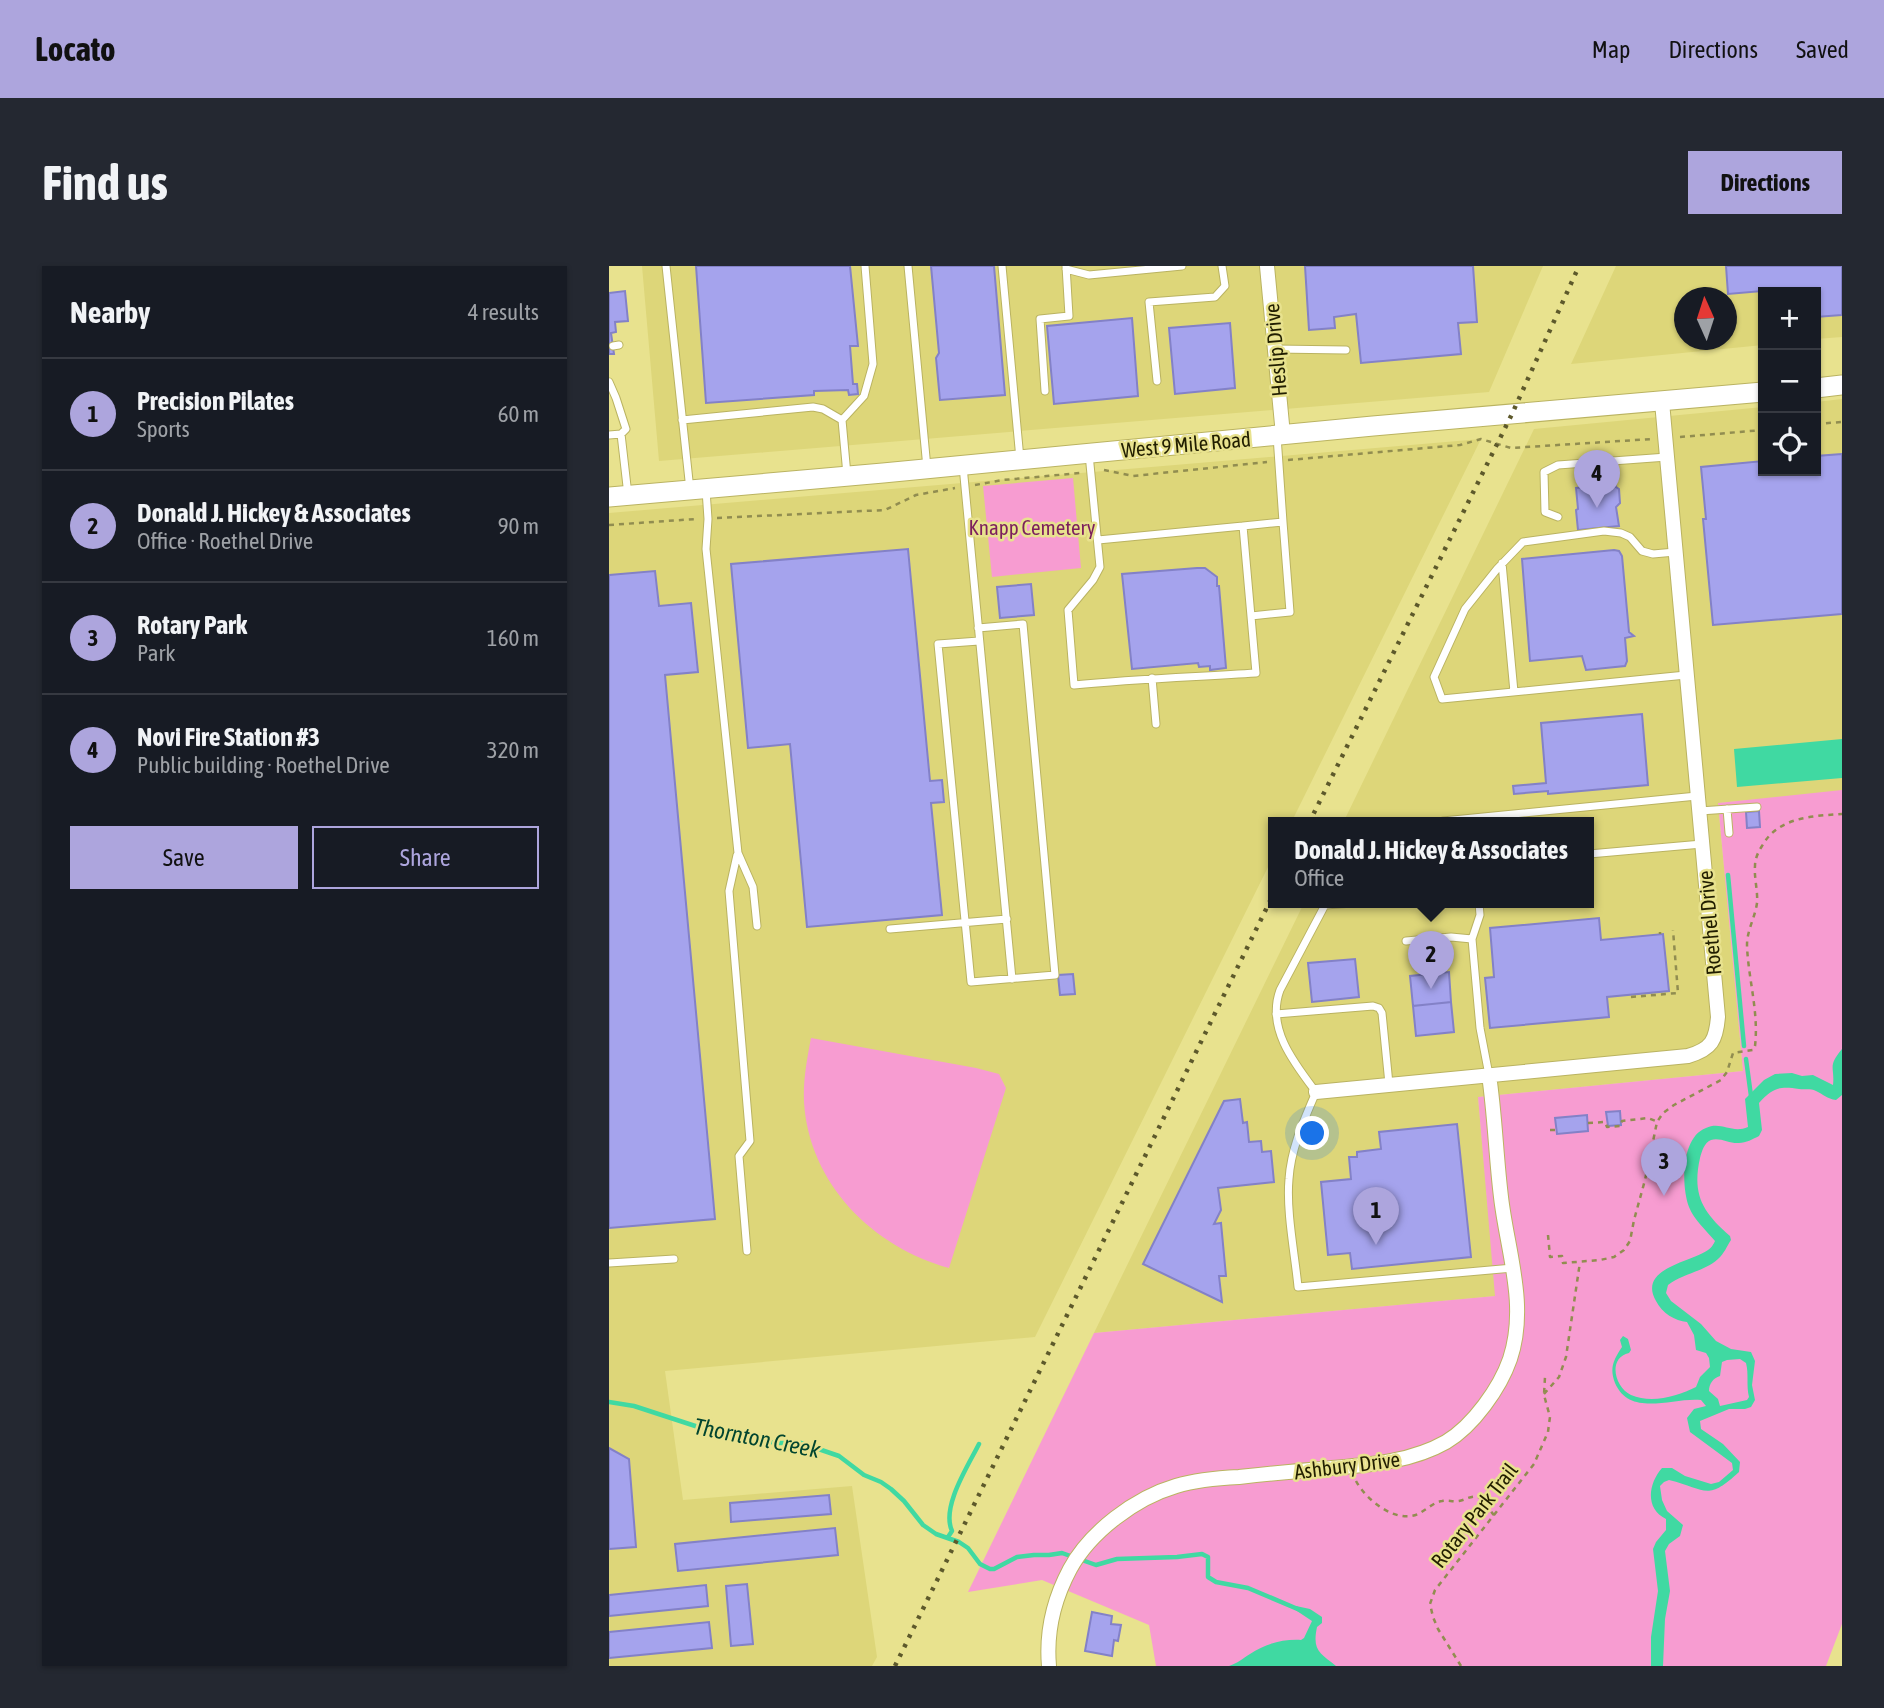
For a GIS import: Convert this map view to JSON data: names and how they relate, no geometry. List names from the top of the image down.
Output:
{
  "streets": {
    "street": [
      "Heslip Drive",
      "West 9 Mile Road",
      "Roethel Drive",
      "Ashbury Drive"
    ],
    "path": ["Rotary Park Trail"]
  },
  "crossings": [
    ["Heslip Drive", "West 9 Mile Road"],
    ["West 9 Mile Road", "Roethel Drive"],
    ["Roethel Drive", "Ashbury Drive"]
  ],
  "water": ["Thornton Creek"],
  "parks": ["Knapp Cemetery"],
  "north": "top",
  "page": {
    "header": "Locato",
    "nav": ["Map", "Directions", "Saved"],
    "buttons": [
      "Directions",
      ["Save", "Share"]
    ],
    "title": "Find us",
    "heading": ["Nearby", "4 results"],
    "map_buttons": ["+", "−"],
    "list": [
      {
        "mark": "1",
        "name": "Precision Pilates",
        "note": "Sports",
        "value": "60 m"
      },
      {
        "mark": "2",
        "name": "Donald J. Hickey & Associates",
        "note": "Office · Roethel Drive",
        "value": "90 m"
      },
      {
        "mark": "3",
        "name": "Rotary Park",
        "note": "Park",
        "value": "160 m"
      },
      {
        "mark": "4",
        "name": "Novi Fire Station #3",
        "note": "Public building · Roethel Drive",
        "value": "320 m"
      }
    ],
    "pins": [
      "4",
      "2",
      "3",
      "1"
    ],
    "popup": ["Donald J. Hickey & Associates", "Office"]
  }
}
